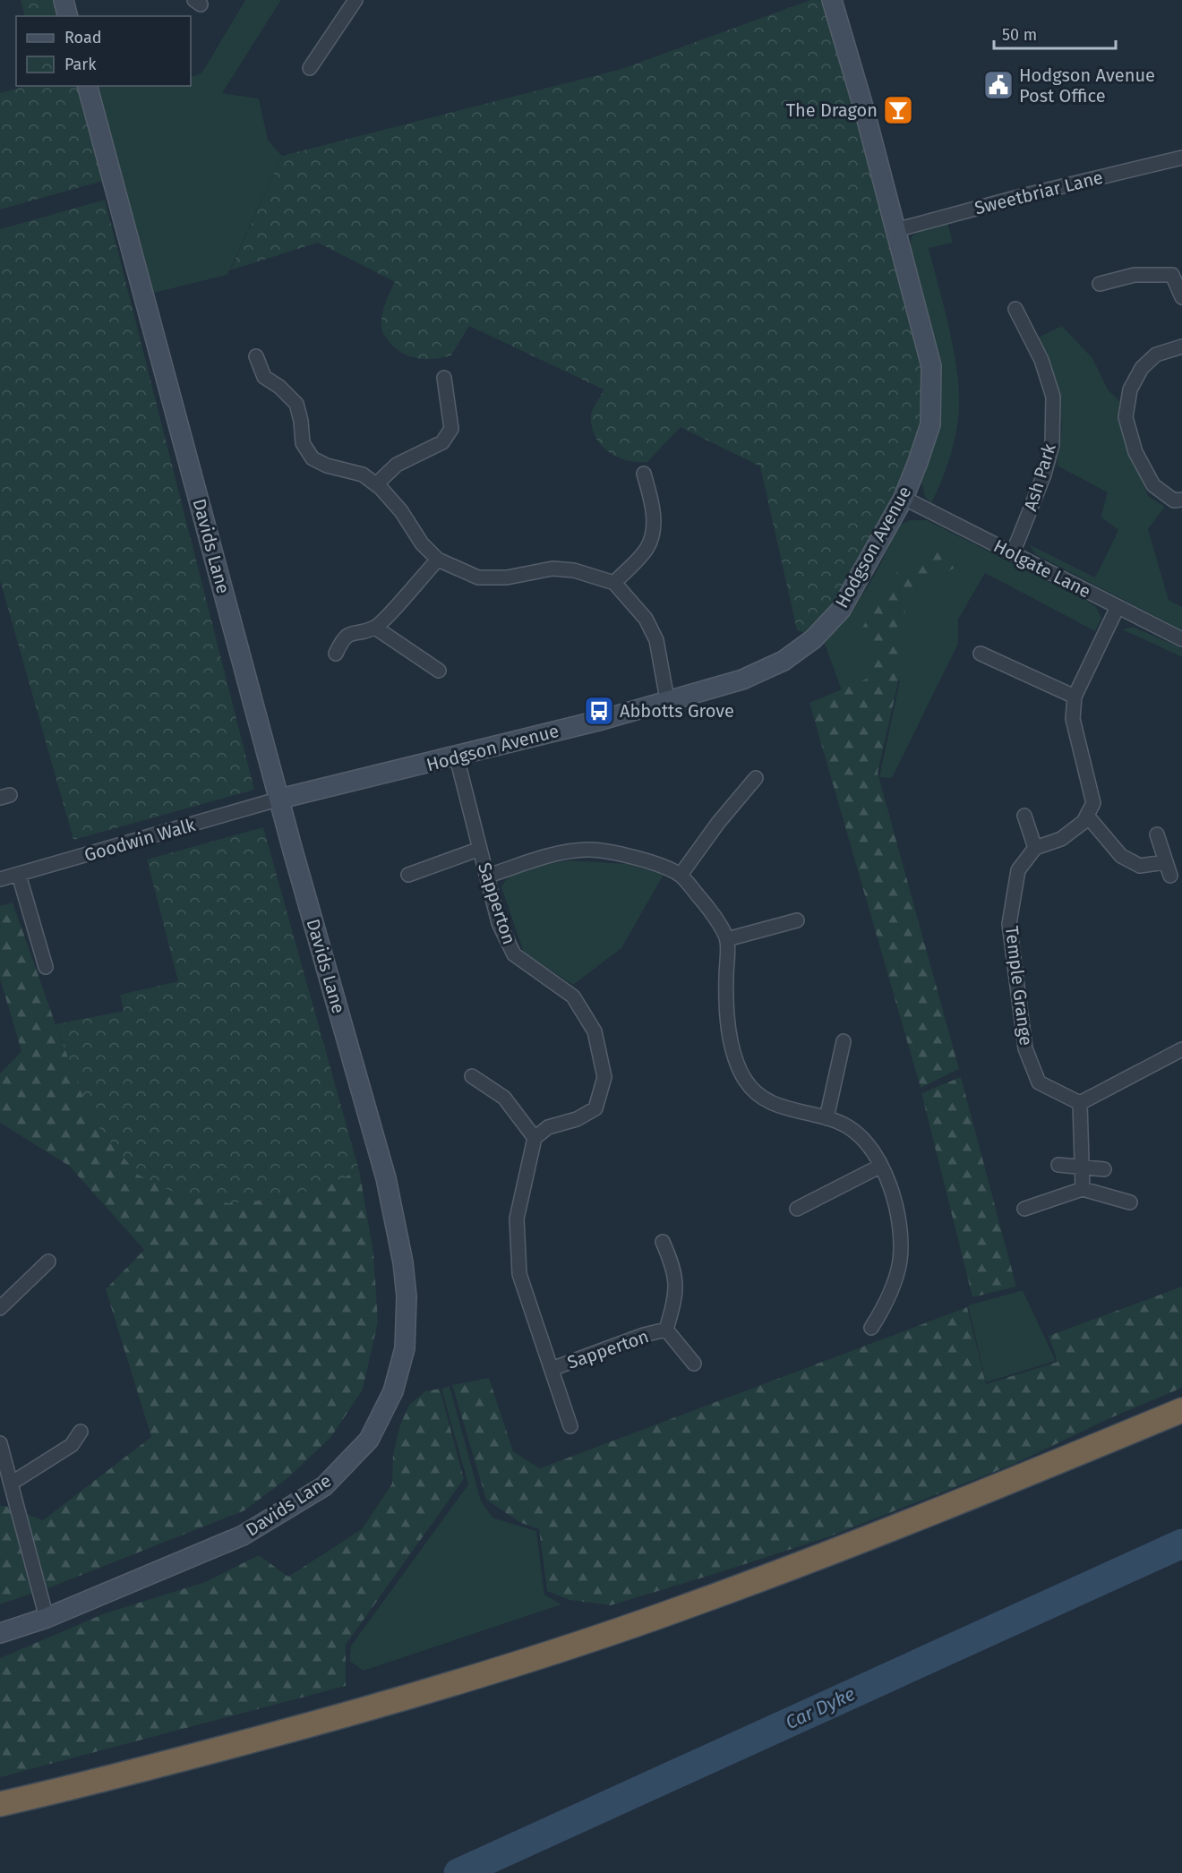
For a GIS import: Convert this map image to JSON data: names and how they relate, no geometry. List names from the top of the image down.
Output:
{
  "streets": {
    "street": [
      "Sweetbriar Lane",
      "Ash Park",
      "Davids Lane",
      "Hodgson Avenue",
      "Holgate Lane",
      "Goodwin Walk",
      "Sapperton",
      "Temple Grange"
    ]
  },
  "crossings": [
    ["Sweetbriar Lane", "Hodgson Avenue"],
    ["Ash Park", "Holgate Lane"],
    ["Davids Lane", "Hodgson Avenue"],
    ["Davids Lane", "Goodwin Walk"],
    ["Hodgson Avenue", "Holgate Lane"],
    ["Hodgson Avenue", "Goodwin Walk"],
    ["Hodgson Avenue", "Sapperton"]
  ],
  "water": ["Car Dyke"],
  "places": {
    "public building": ["Hodgson Avenue Post Office"],
    "bar": ["The Dragon"],
    "bus stop": ["Abbotts Grove"]
  },
  "legend": ["Road", "Park"],
  "scale_bar": "50 m"
}
